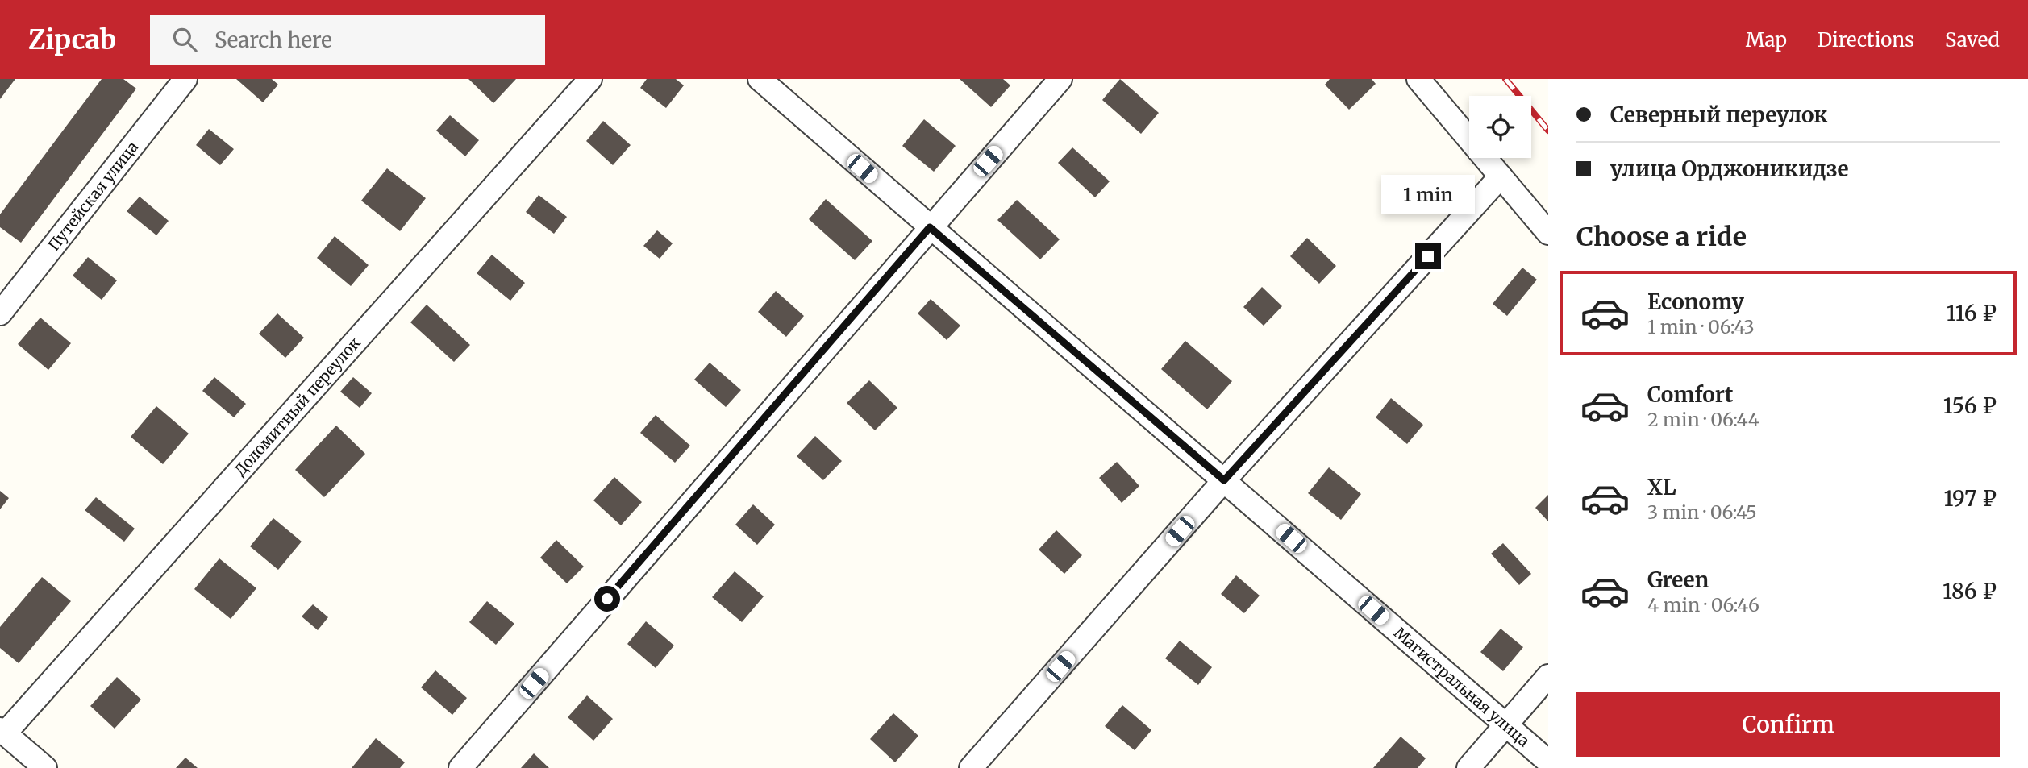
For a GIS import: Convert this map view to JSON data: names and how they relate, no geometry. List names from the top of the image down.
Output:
{
  "streets": {
    "street": ["Путейская улица", "Доломитный переулок", "Магистральная улица"]
  },
  "page": {
    "header": "Zipcab",
    "search": "Search here",
    "nav": ["Map", "Directions", "Saved"],
    "banner": ["Северный переулок", "улица Орджоникидзе"],
    "bubble": "1 min",
    "heading": "Choose a ride",
    "list": [
      {
        "name": "Economy",
        "note": "1 min · 06:43",
        "value": "116 ₽"
      },
      {
        "name": "Comfort",
        "note": "2 min · 06:44",
        "value": "156 ₽"
      },
      {
        "name": "XL",
        "note": "3 min · 06:45",
        "value": "197 ₽"
      },
      {
        "name": "Green",
        "note": "4 min · 06:46",
        "value": "186 ₽"
      }
    ],
    "buttons": "Confirm"
  }
}
